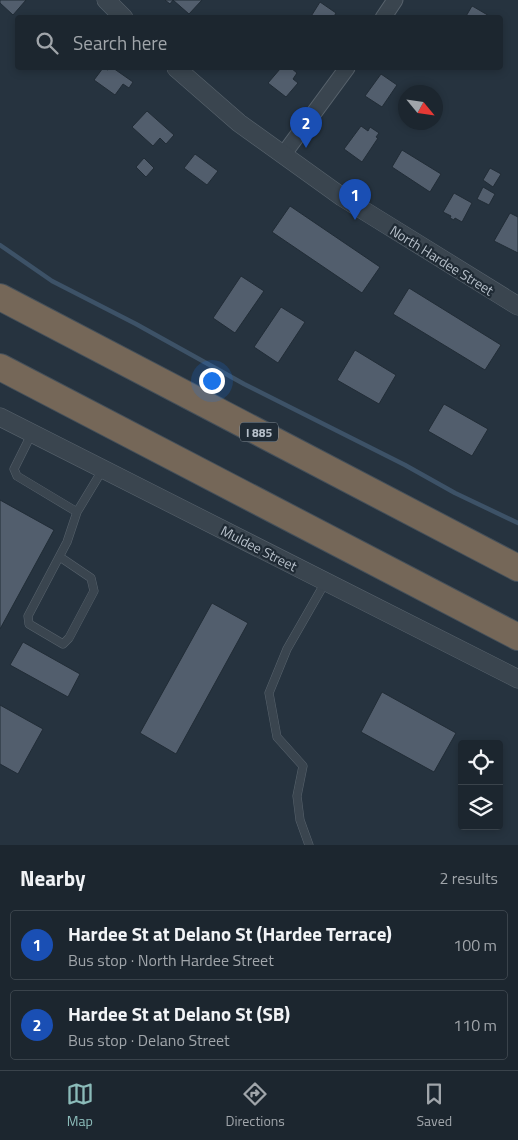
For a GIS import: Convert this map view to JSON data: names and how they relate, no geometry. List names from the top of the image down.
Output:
{
  "streets": {
    "highway": ["I 885"],
    "street": ["North Hardee Street", "Muldee Street"]
  },
  "north": "bottom right",
  "page": {
    "search": "Search here",
    "pins": ["2", "1"],
    "heading": ["Nearby", "2 results"],
    "list": [
      {
        "mark": "1",
        "name": "Hardee St at Delano St (Hardee Terrace)",
        "note": "Bus stop · North Hardee Street",
        "value": "100 m"
      },
      {
        "mark": "2",
        "name": "Hardee St at Delano St (SB)",
        "note": "Bus stop · Delano Street",
        "value": "110 m"
      }
    ],
    "nav": ["Map", "Directions", "Saved"]
  }
}
